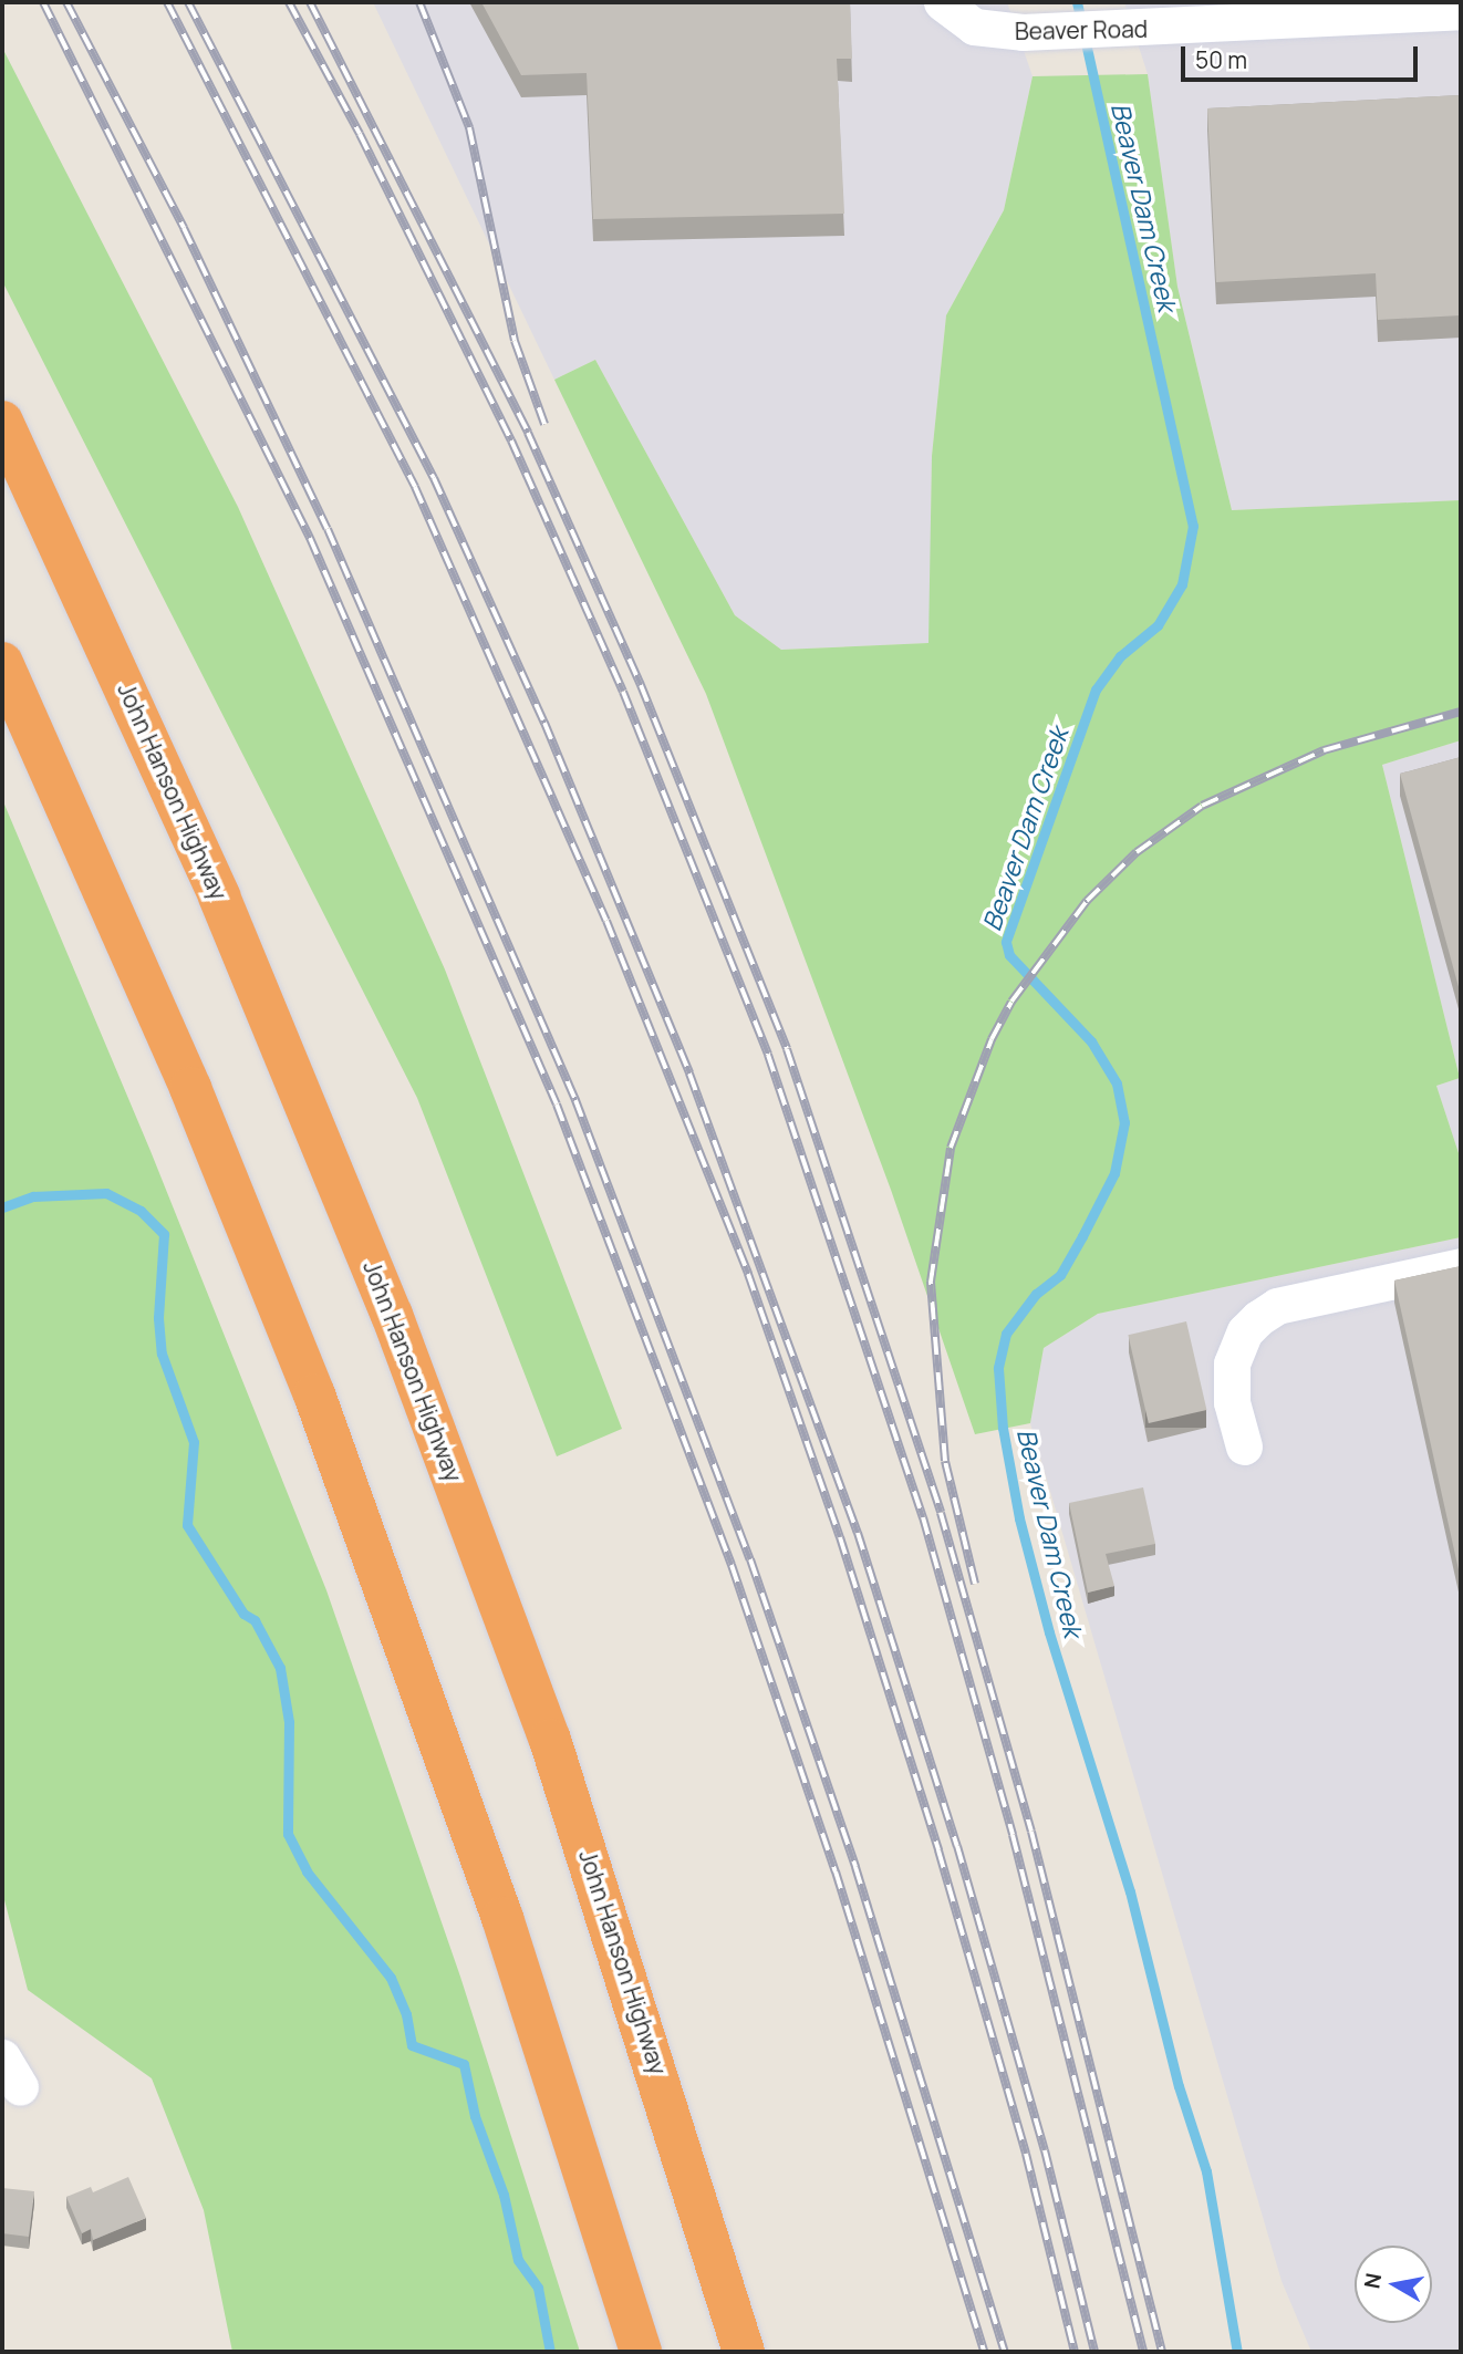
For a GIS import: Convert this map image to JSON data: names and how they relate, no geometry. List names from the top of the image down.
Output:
{
  "streets": {
    "highway": ["John Hanson Highway"],
    "street": ["Beaver Road"]
  },
  "water": ["Beaver Dam Creek"],
  "scale_bar": "50 m",
  "north": "left"
}
